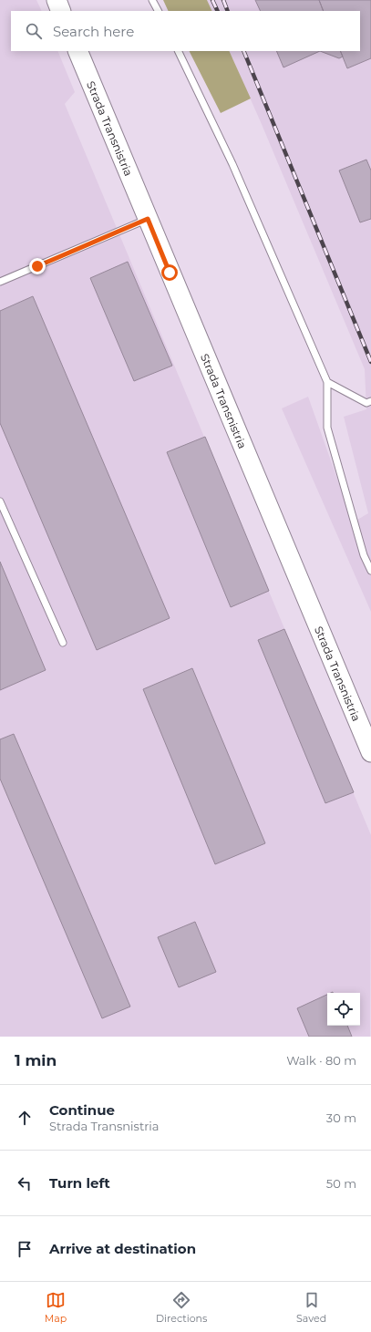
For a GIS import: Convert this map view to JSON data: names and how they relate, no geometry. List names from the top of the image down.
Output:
{
  "streets": {
    "street": ["Strada Transnistria"]
  },
  "page": {
    "search": "Search here",
    "heading": ["1 min", "Walk · 80 m"],
    "list": [
      ["Continue", "Strada Transnistria", "30 m"],
      ["Turn left", "50 m"],
      "Arrive at destination"
    ],
    "nav": ["Map", "Directions", "Saved"]
  }
}
